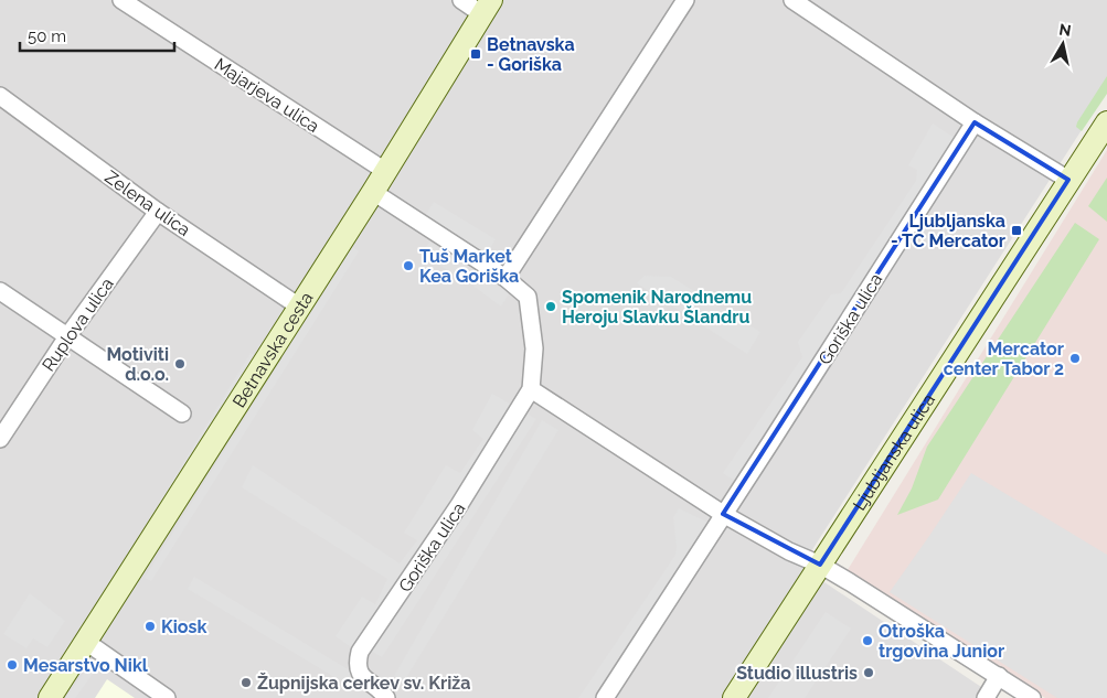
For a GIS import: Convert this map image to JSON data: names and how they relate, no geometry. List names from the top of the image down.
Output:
{
  "streets": {
    "street": [
      "Majarjeva ulica",
      "Zelena ulica",
      "Goriška ulica",
      "Ruplova ulica",
      "Betnavska cesta",
      "Ljubljanska ulica"
    ]
  },
  "crossings": [
    ["Majarjeva ulica", "Betnavska cesta"],
    ["Zelena ulica", "Ruplova ulica"],
    ["Zelena ulica", "Betnavska cesta"],
    ["Goriška ulica", "Betnavska cesta"]
  ],
  "places": {
    "transit": ["Betnavska - Goriška", "Ljubljanska - TC Mercator"],
    "other": [
      "Tuš Market Kea Goriška",
      "Spomenik Narodnemu Heroju Slavku Šlandru",
      "Mercator center Tabor 2",
      "Motiviti d.o.o.",
      "Kiosk",
      "Otroška trgovina Junior",
      "Mesarstvo Nikl",
      "Studio illustris",
      "Župnijska cerkev sv. Križa"
    ]
  },
  "scale_bar": "50 m",
  "north": "top"
}
